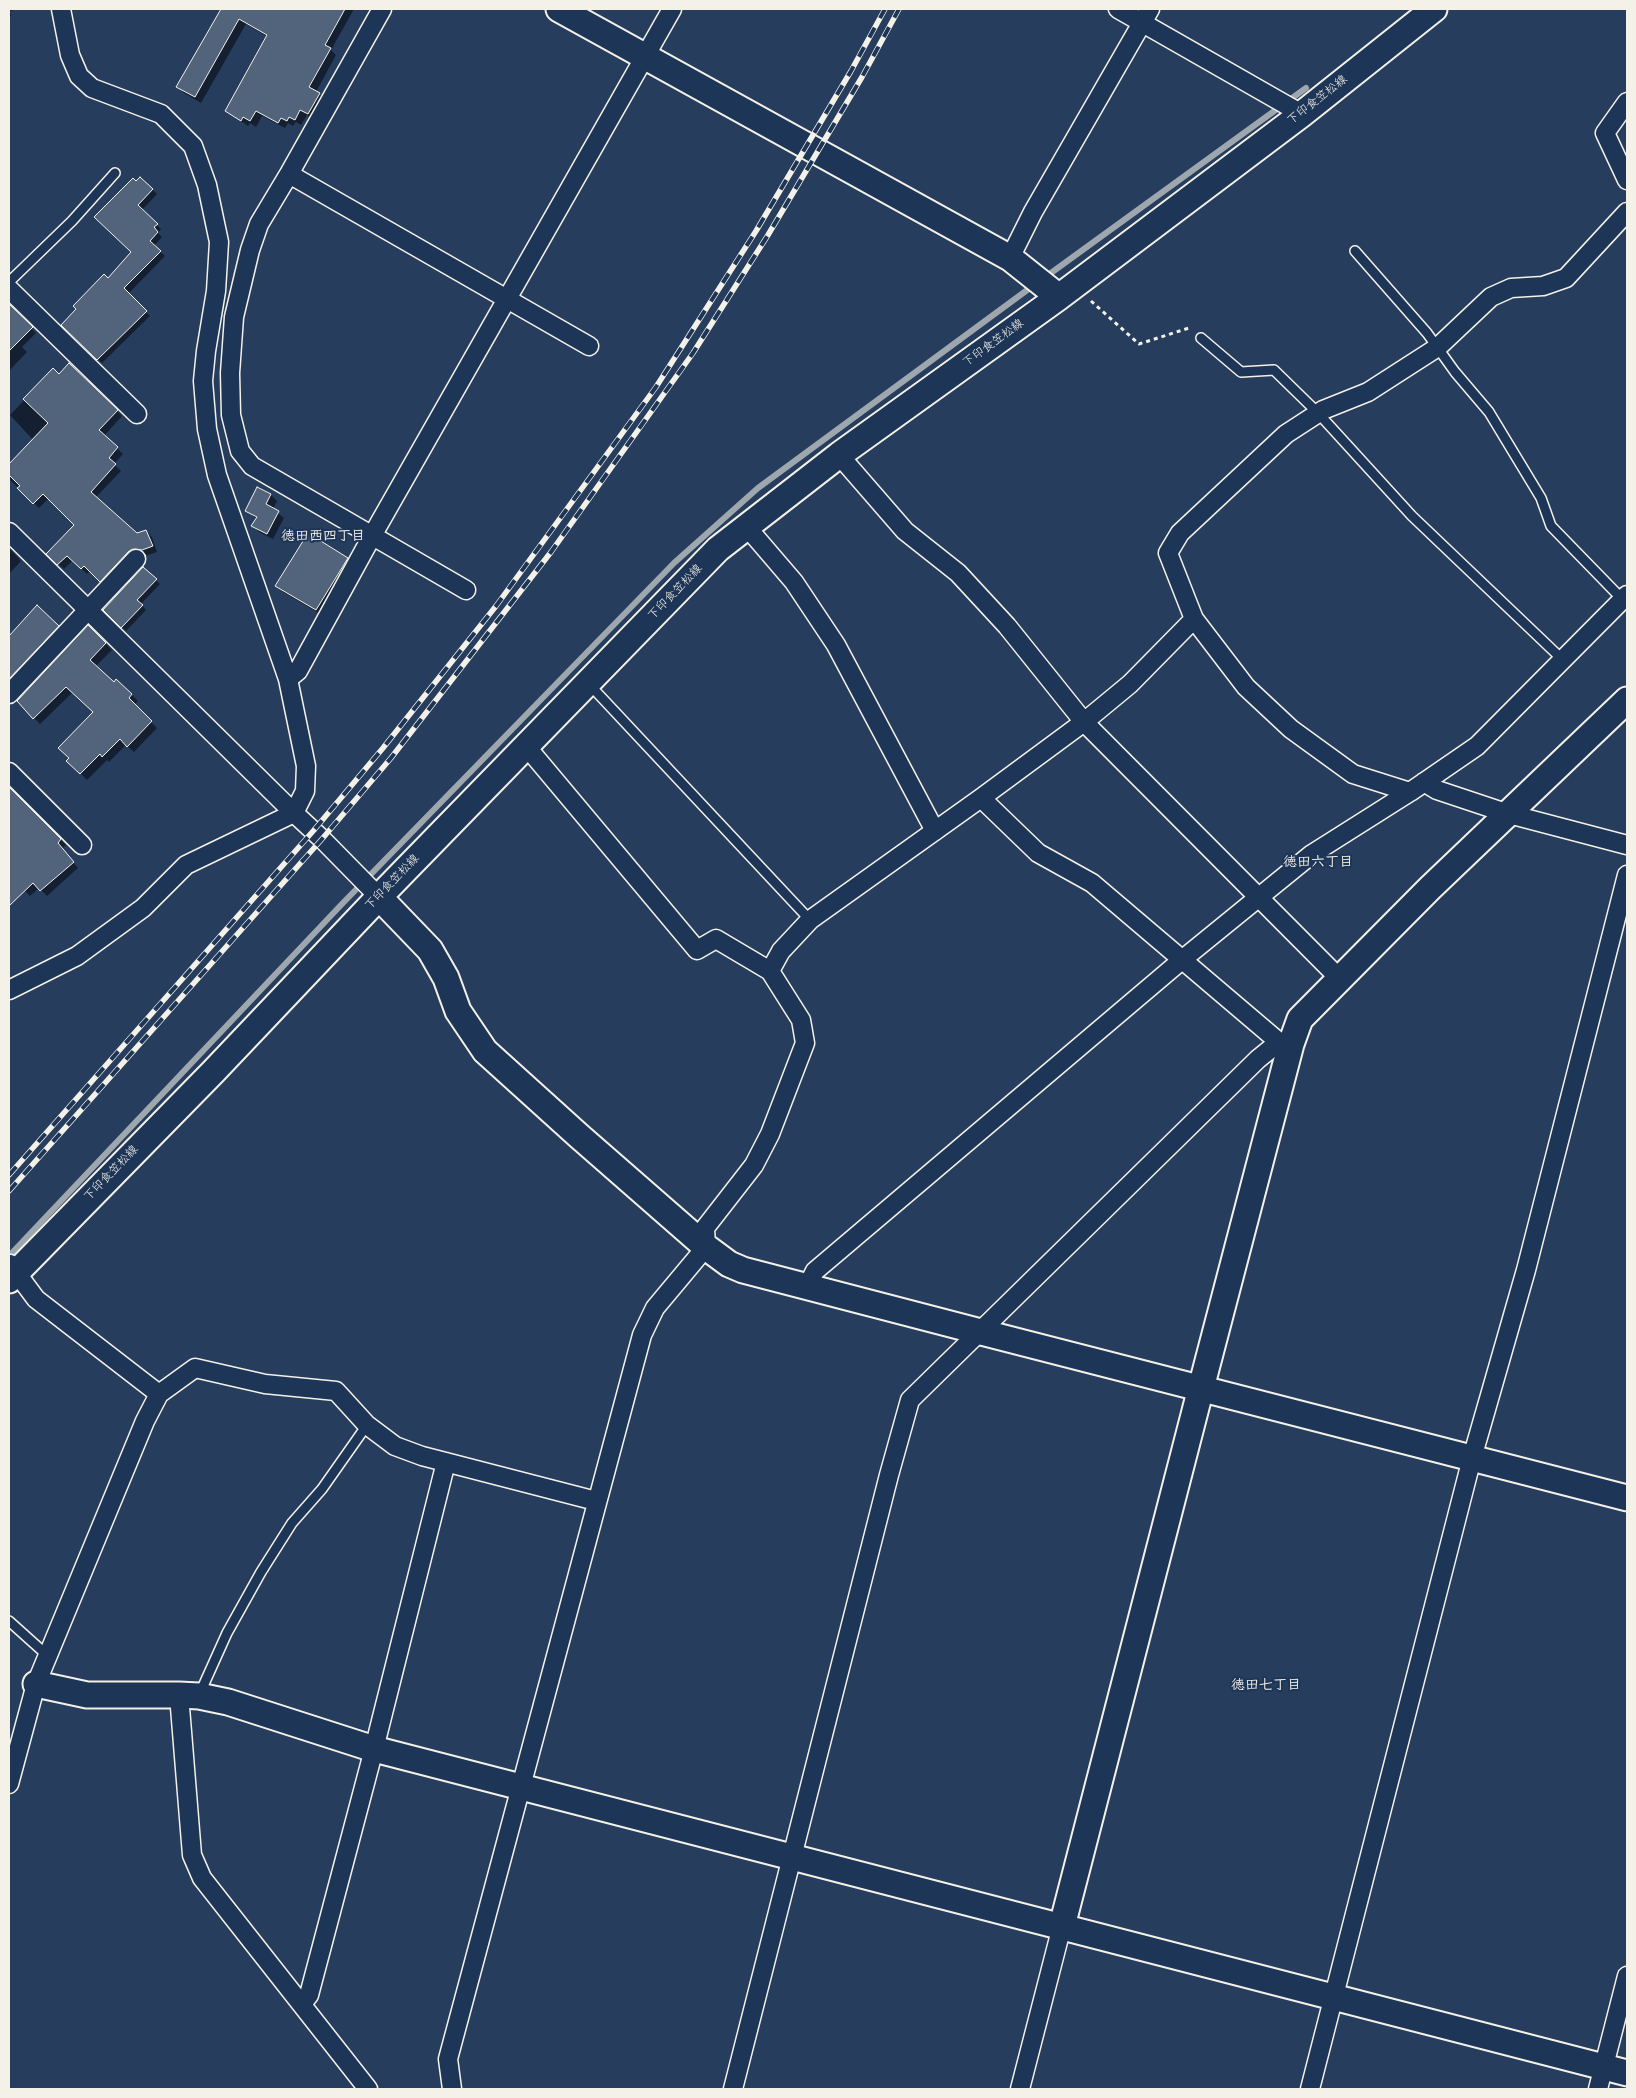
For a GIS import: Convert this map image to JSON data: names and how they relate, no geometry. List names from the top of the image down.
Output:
{
  "streets": {
    "street": ["下印食笠松線"]
  },
  "districts": ["徳田西四丁目", "徳田六丁目", "徳田七丁目"]
}
